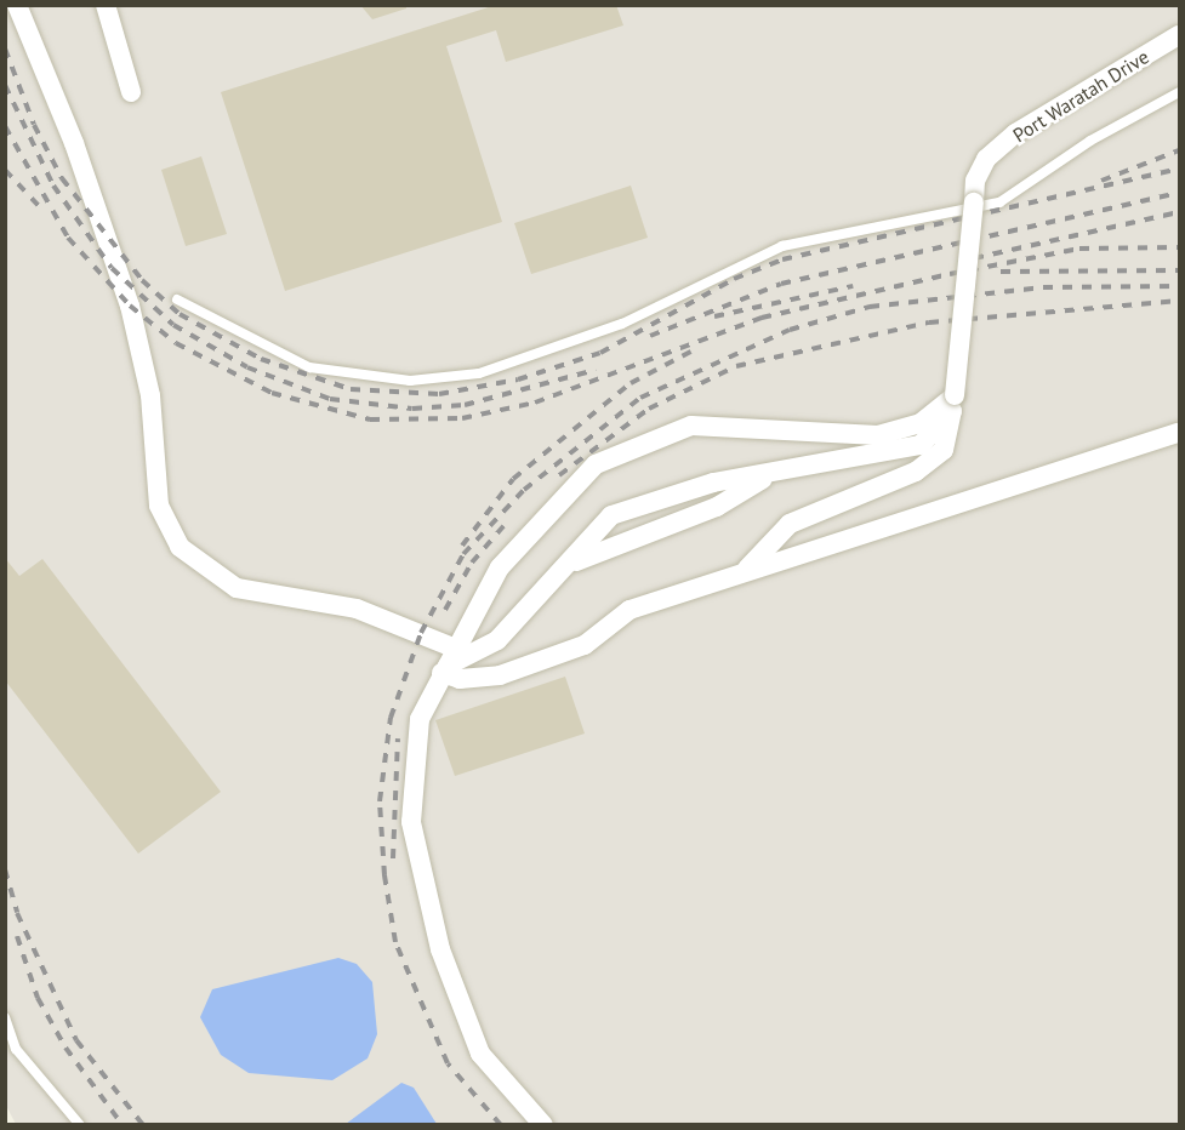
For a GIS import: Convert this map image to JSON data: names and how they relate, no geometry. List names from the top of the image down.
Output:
{
  "streets": {
    "street": ["Port Waratah Drive"]
  }
}
